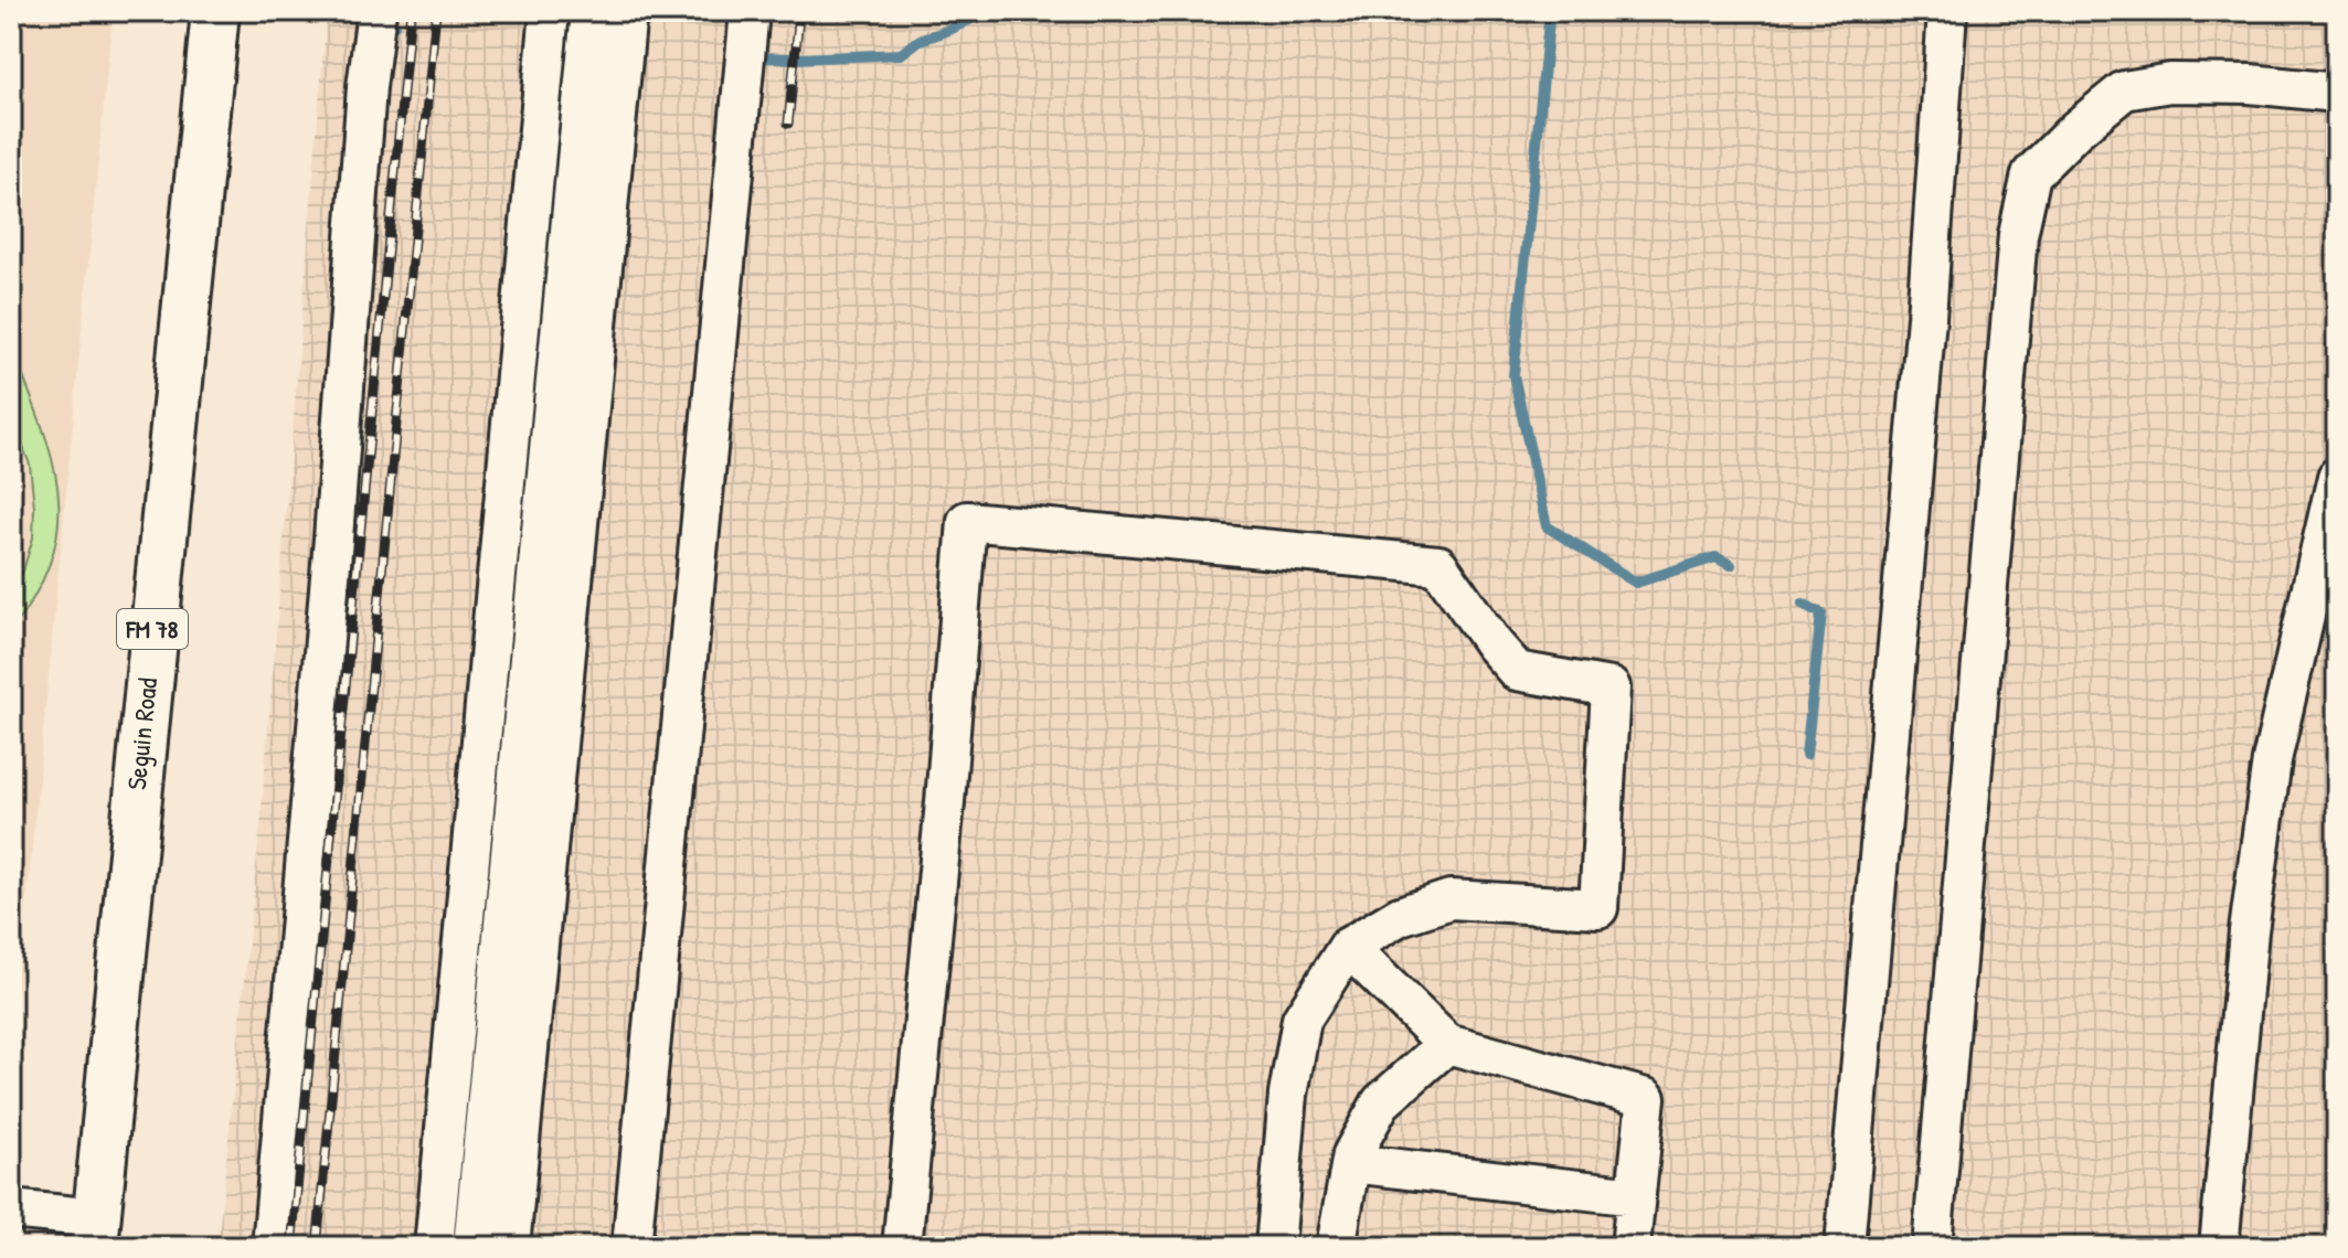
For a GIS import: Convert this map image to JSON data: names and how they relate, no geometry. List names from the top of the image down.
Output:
{
  "streets": {
    "main road": ["FM 78", "Seguin Road"]
  }
}
